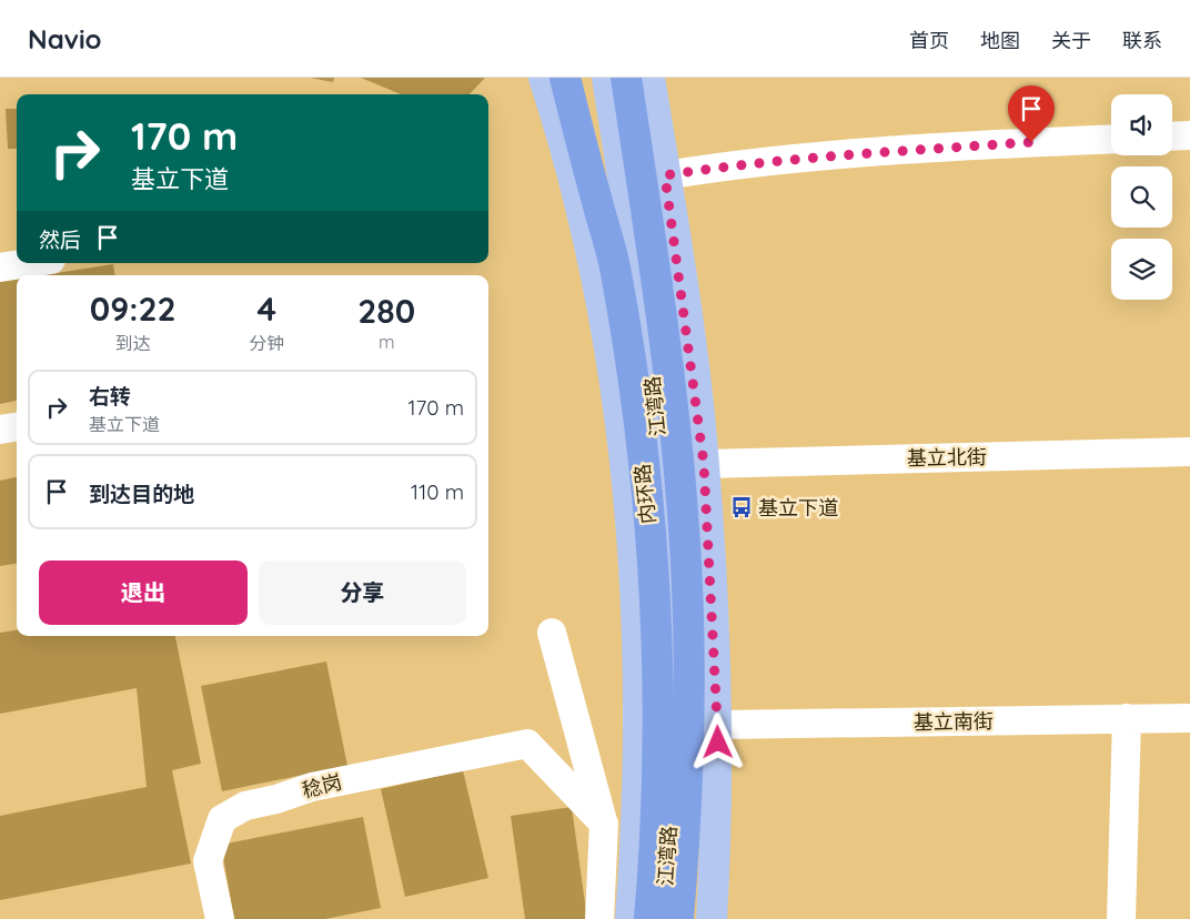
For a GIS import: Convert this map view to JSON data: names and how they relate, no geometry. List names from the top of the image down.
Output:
{
  "streets": {
    "highway": ["内环路"],
    "main road": ["江湾路"],
    "street": ["基立北街", "基立南街", "稔岗"]
  },
  "crossings": [
    ["江湾路", "内环路"]
  ],
  "places": {
    "bus stop": ["基立下道"]
  },
  "page": {
    "header": "Navio",
    "nav": [
      "首页",
      "地图",
      "关于",
      "联系"
    ],
    "turn": ["170 m", "基立下道"],
    "then": "然后",
    "eta": [
      "09:22",
      "到达",
      "4",
      "分钟",
      "280",
      "m"
    ],
    "list": [
      {
        "name": "右转",
        "note": "基立下道",
        "value": "170 m"
      },
      {
        "name": "到达目的地",
        "value": "110 m"
      }
    ],
    "buttons": ["退出", "分享"]
  }
}
